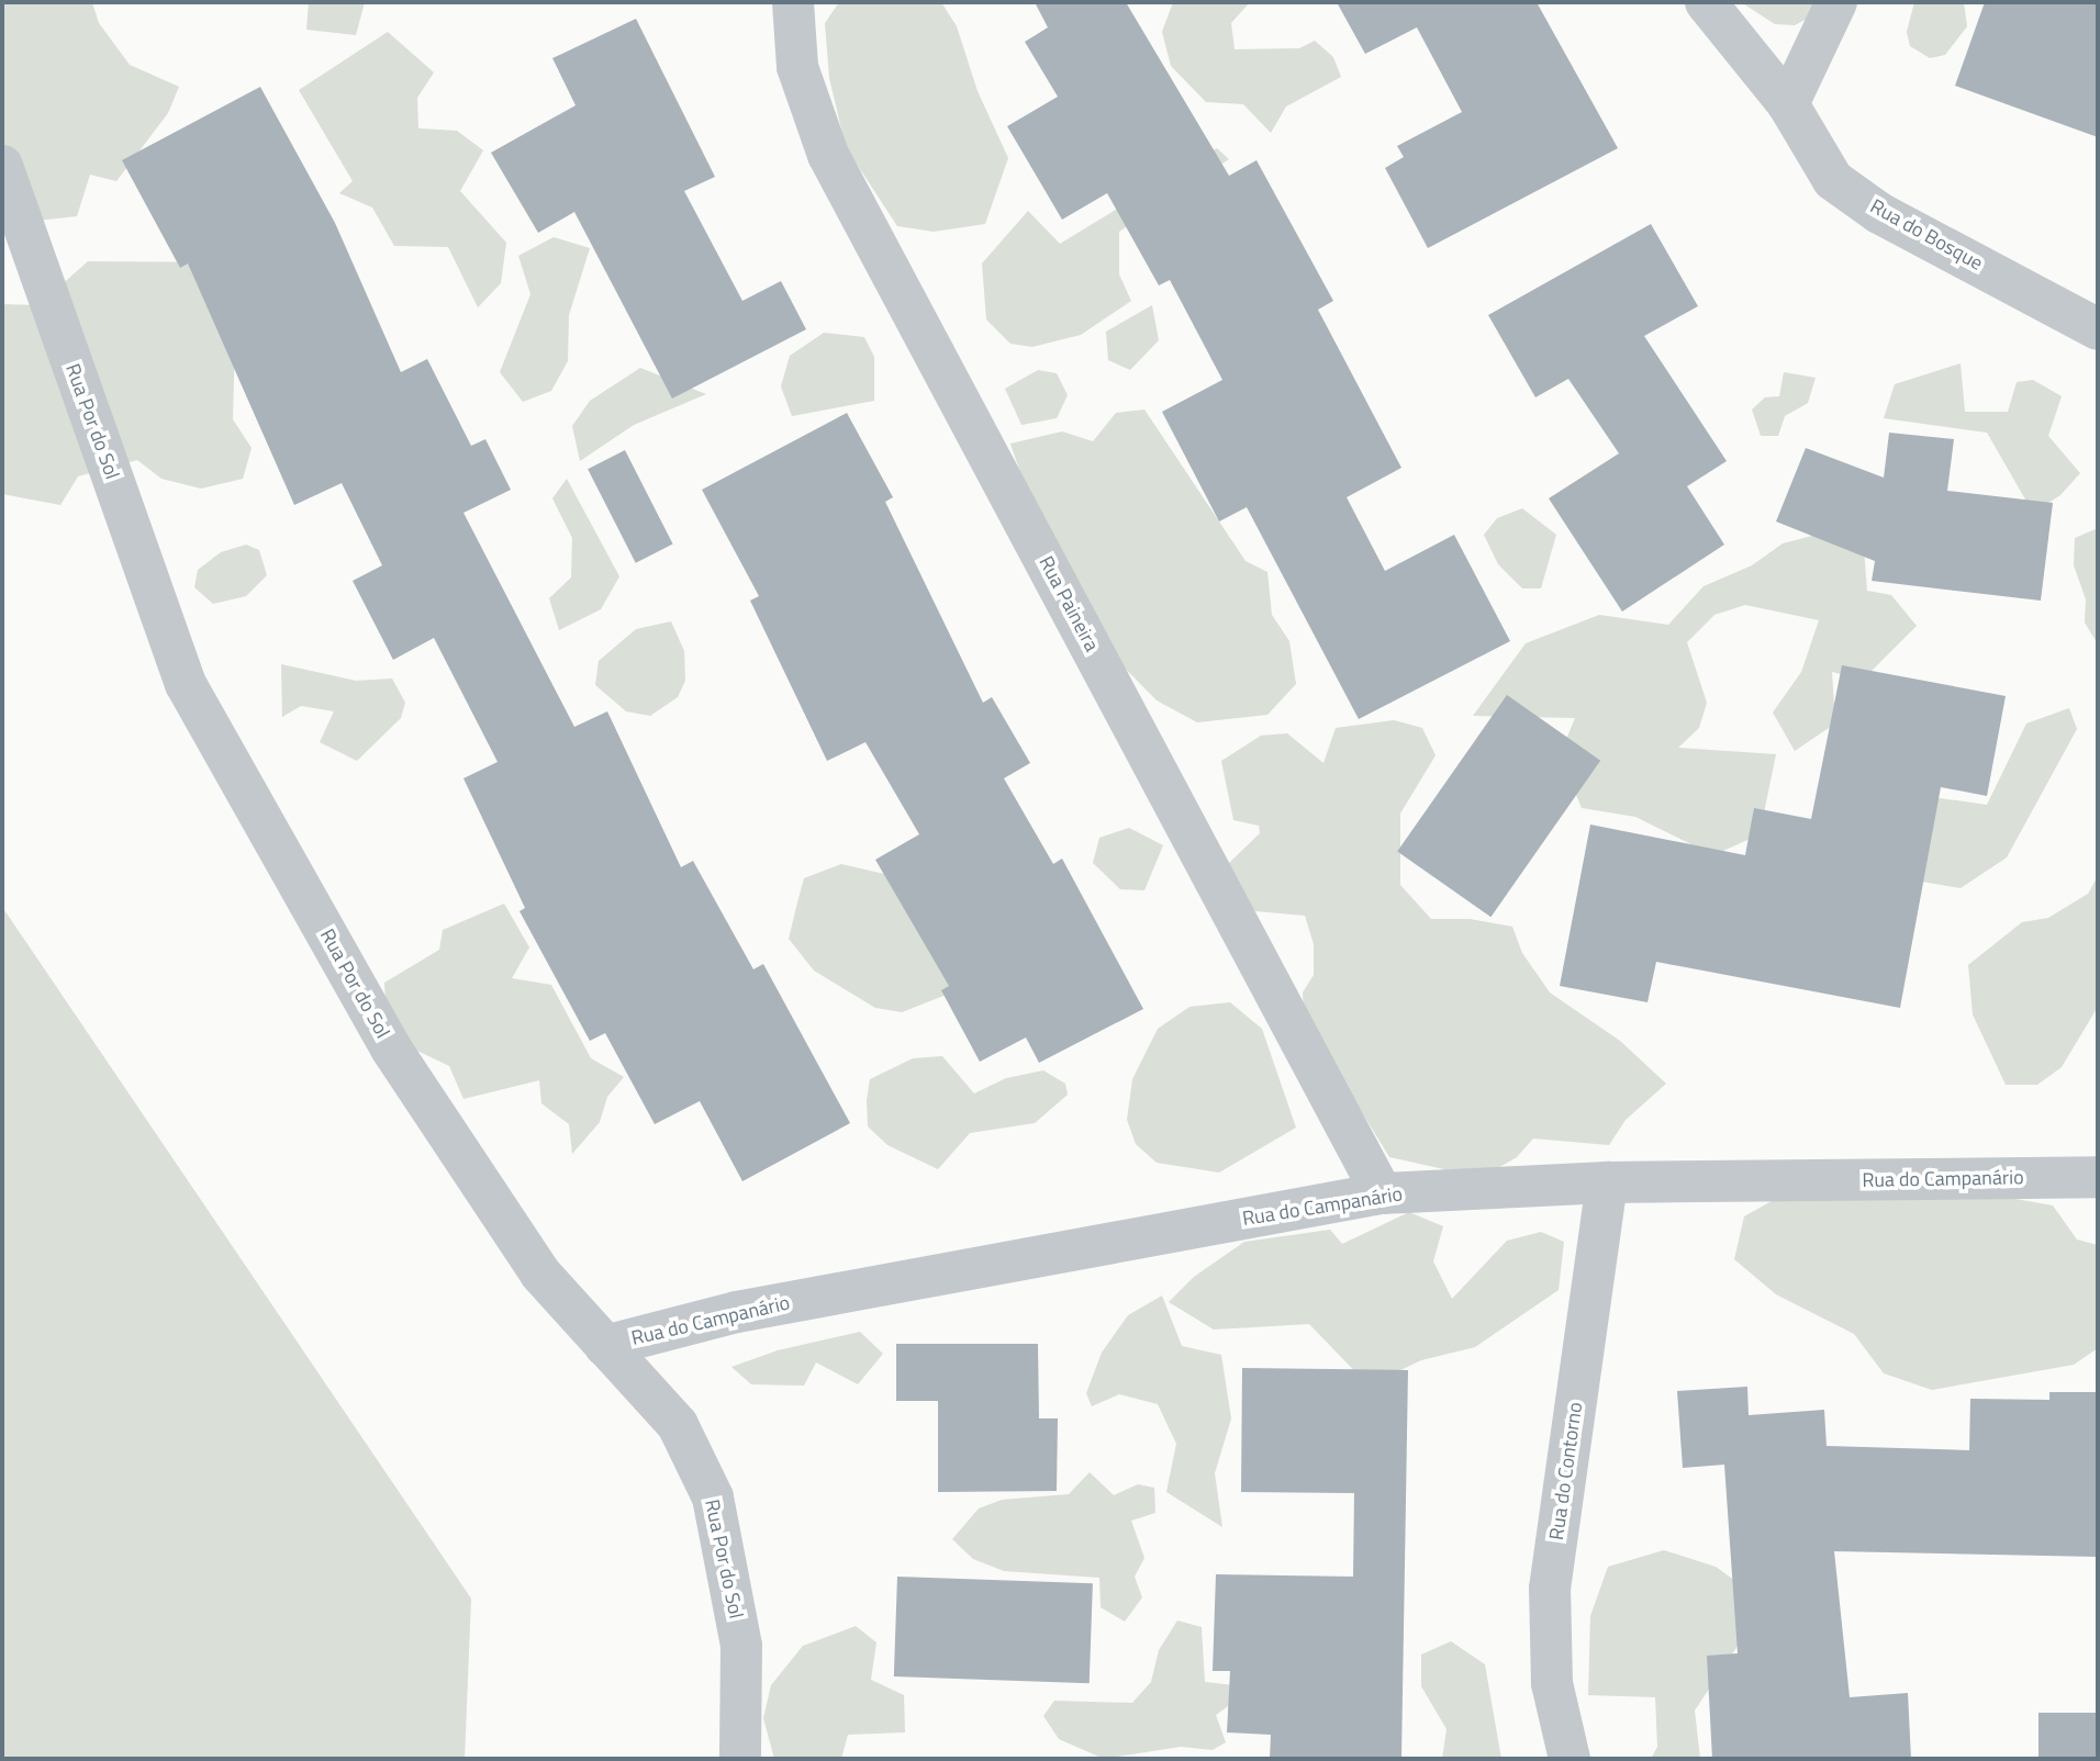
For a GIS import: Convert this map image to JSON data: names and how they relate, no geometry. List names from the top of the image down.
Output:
{
  "streets": {
    "street": [
      "Rua do Bosque",
      "Rua Por do Sol",
      "Rua Paineira",
      "Rua do Campanário",
      "Rua do Contorno"
    ]
  },
  "crossings": [
    ["Rua Por do Sol", "Rua do Campanário"],
    ["Rua Paineira", "Rua do Campanário"],
    ["Rua do Campanário", "Rua do Contorno"]
  ]
}
